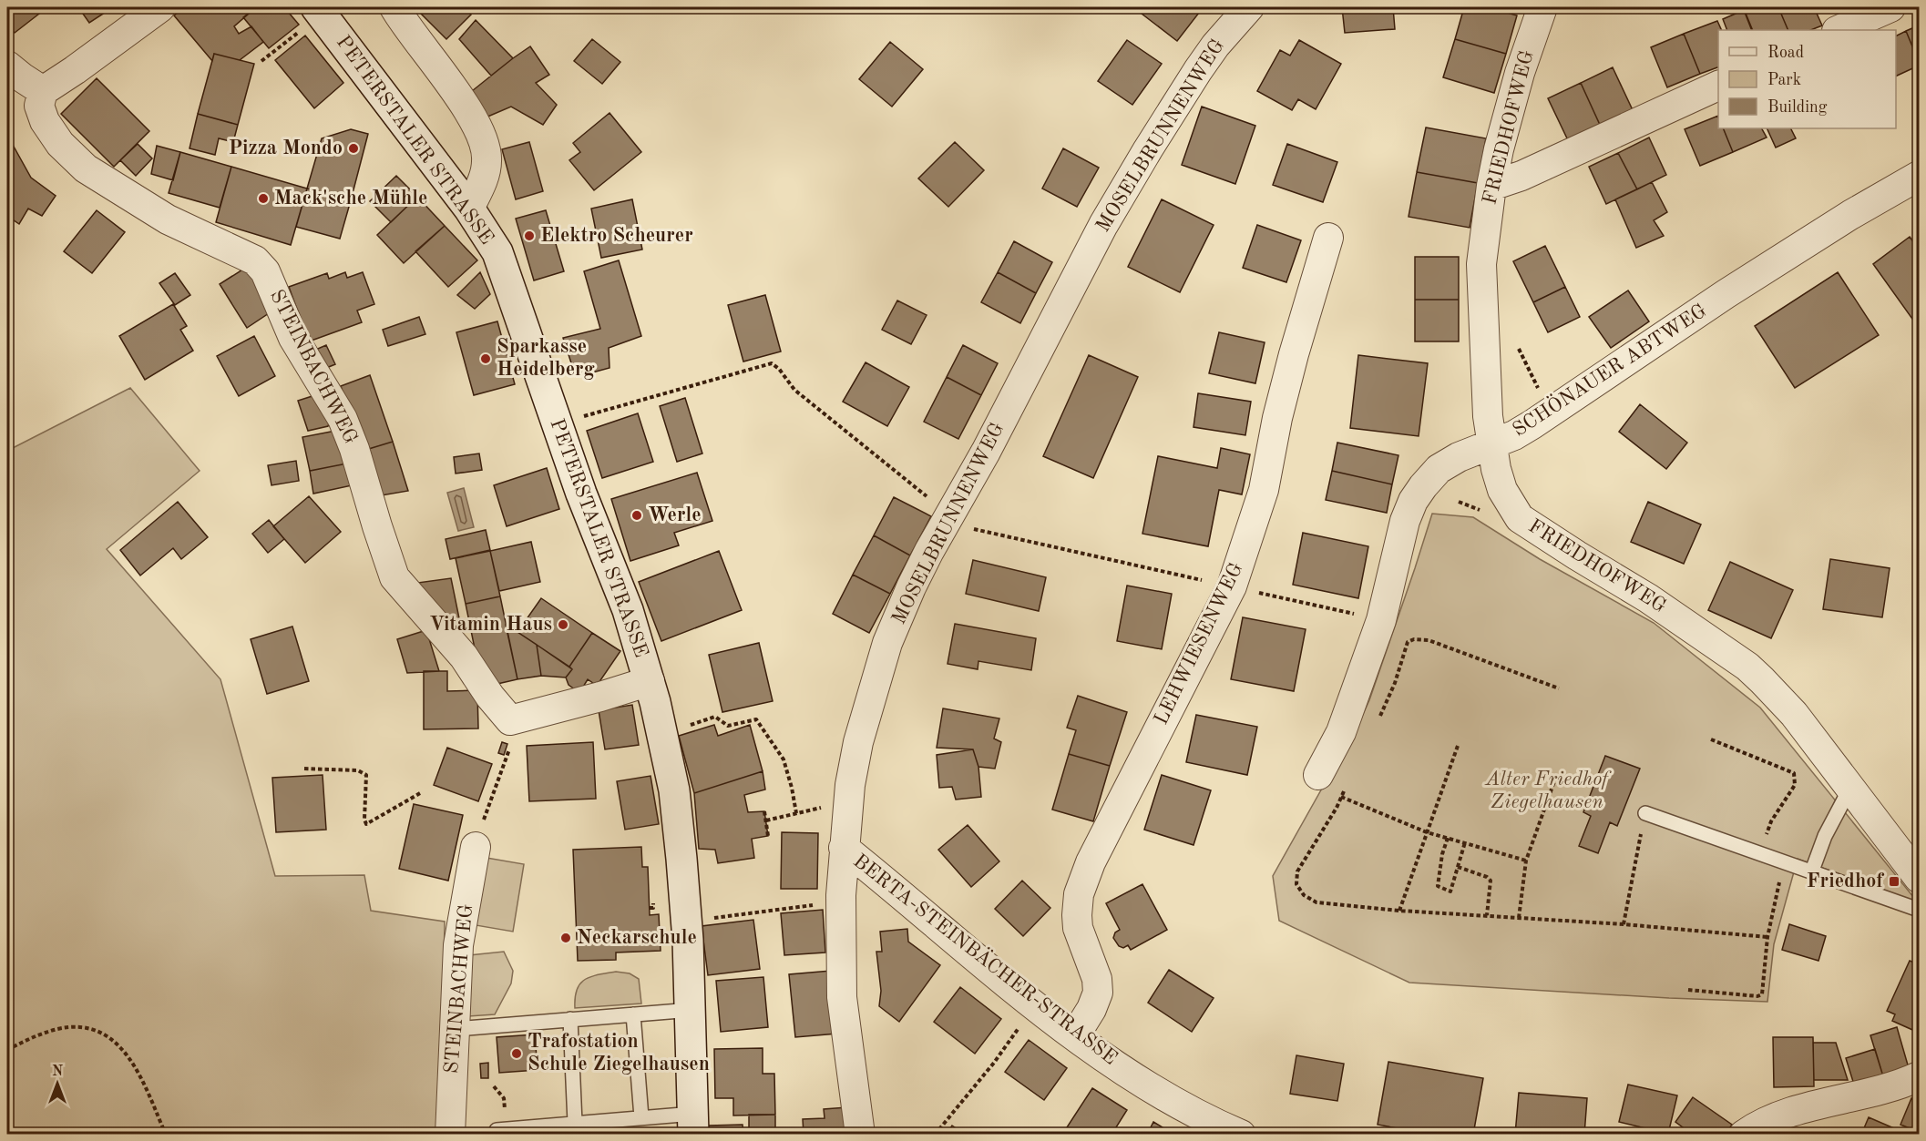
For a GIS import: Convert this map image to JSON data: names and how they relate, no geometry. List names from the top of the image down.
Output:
{
  "streets": {
    "main road": ["PETERSTALER STRASSE"],
    "street": [
      "FRIEDHOFWEG",
      "MOSELBRUNNENWEG",
      "STEINBACHWEG",
      "SCHÖNAUER ABTWEG",
      "LEHWIESENWEG",
      "BERTA-STEINBÄCHER-STRASSE"
    ]
  },
  "crossings": [
    ["FRIEDHOFWEG", "SCHÖNAUER ABTWEG"],
    ["MOSELBRUNNENWEG", "BERTA-STEINBÄCHER-STRASSE"],
    ["LEHWIESENWEG", "BERTA-STEINBÄCHER-STRASSE"]
  ],
  "parks": ["Alter Friedhof Ziegelhausen"],
  "places": {
    "other": [
      "Pizza Mondo",
      "Mack'sche Mühle",
      "Elektro Scheurer",
      "Sparkasse Heidelberg",
      "Werle",
      "Vitamin Haus",
      "Neckarschule",
      "Trafostation Schule Ziegelhausen"
    ],
    "transit": ["Friedhof"]
  },
  "legend": ["Road", "Park", "Building"],
  "north": "top"
}
